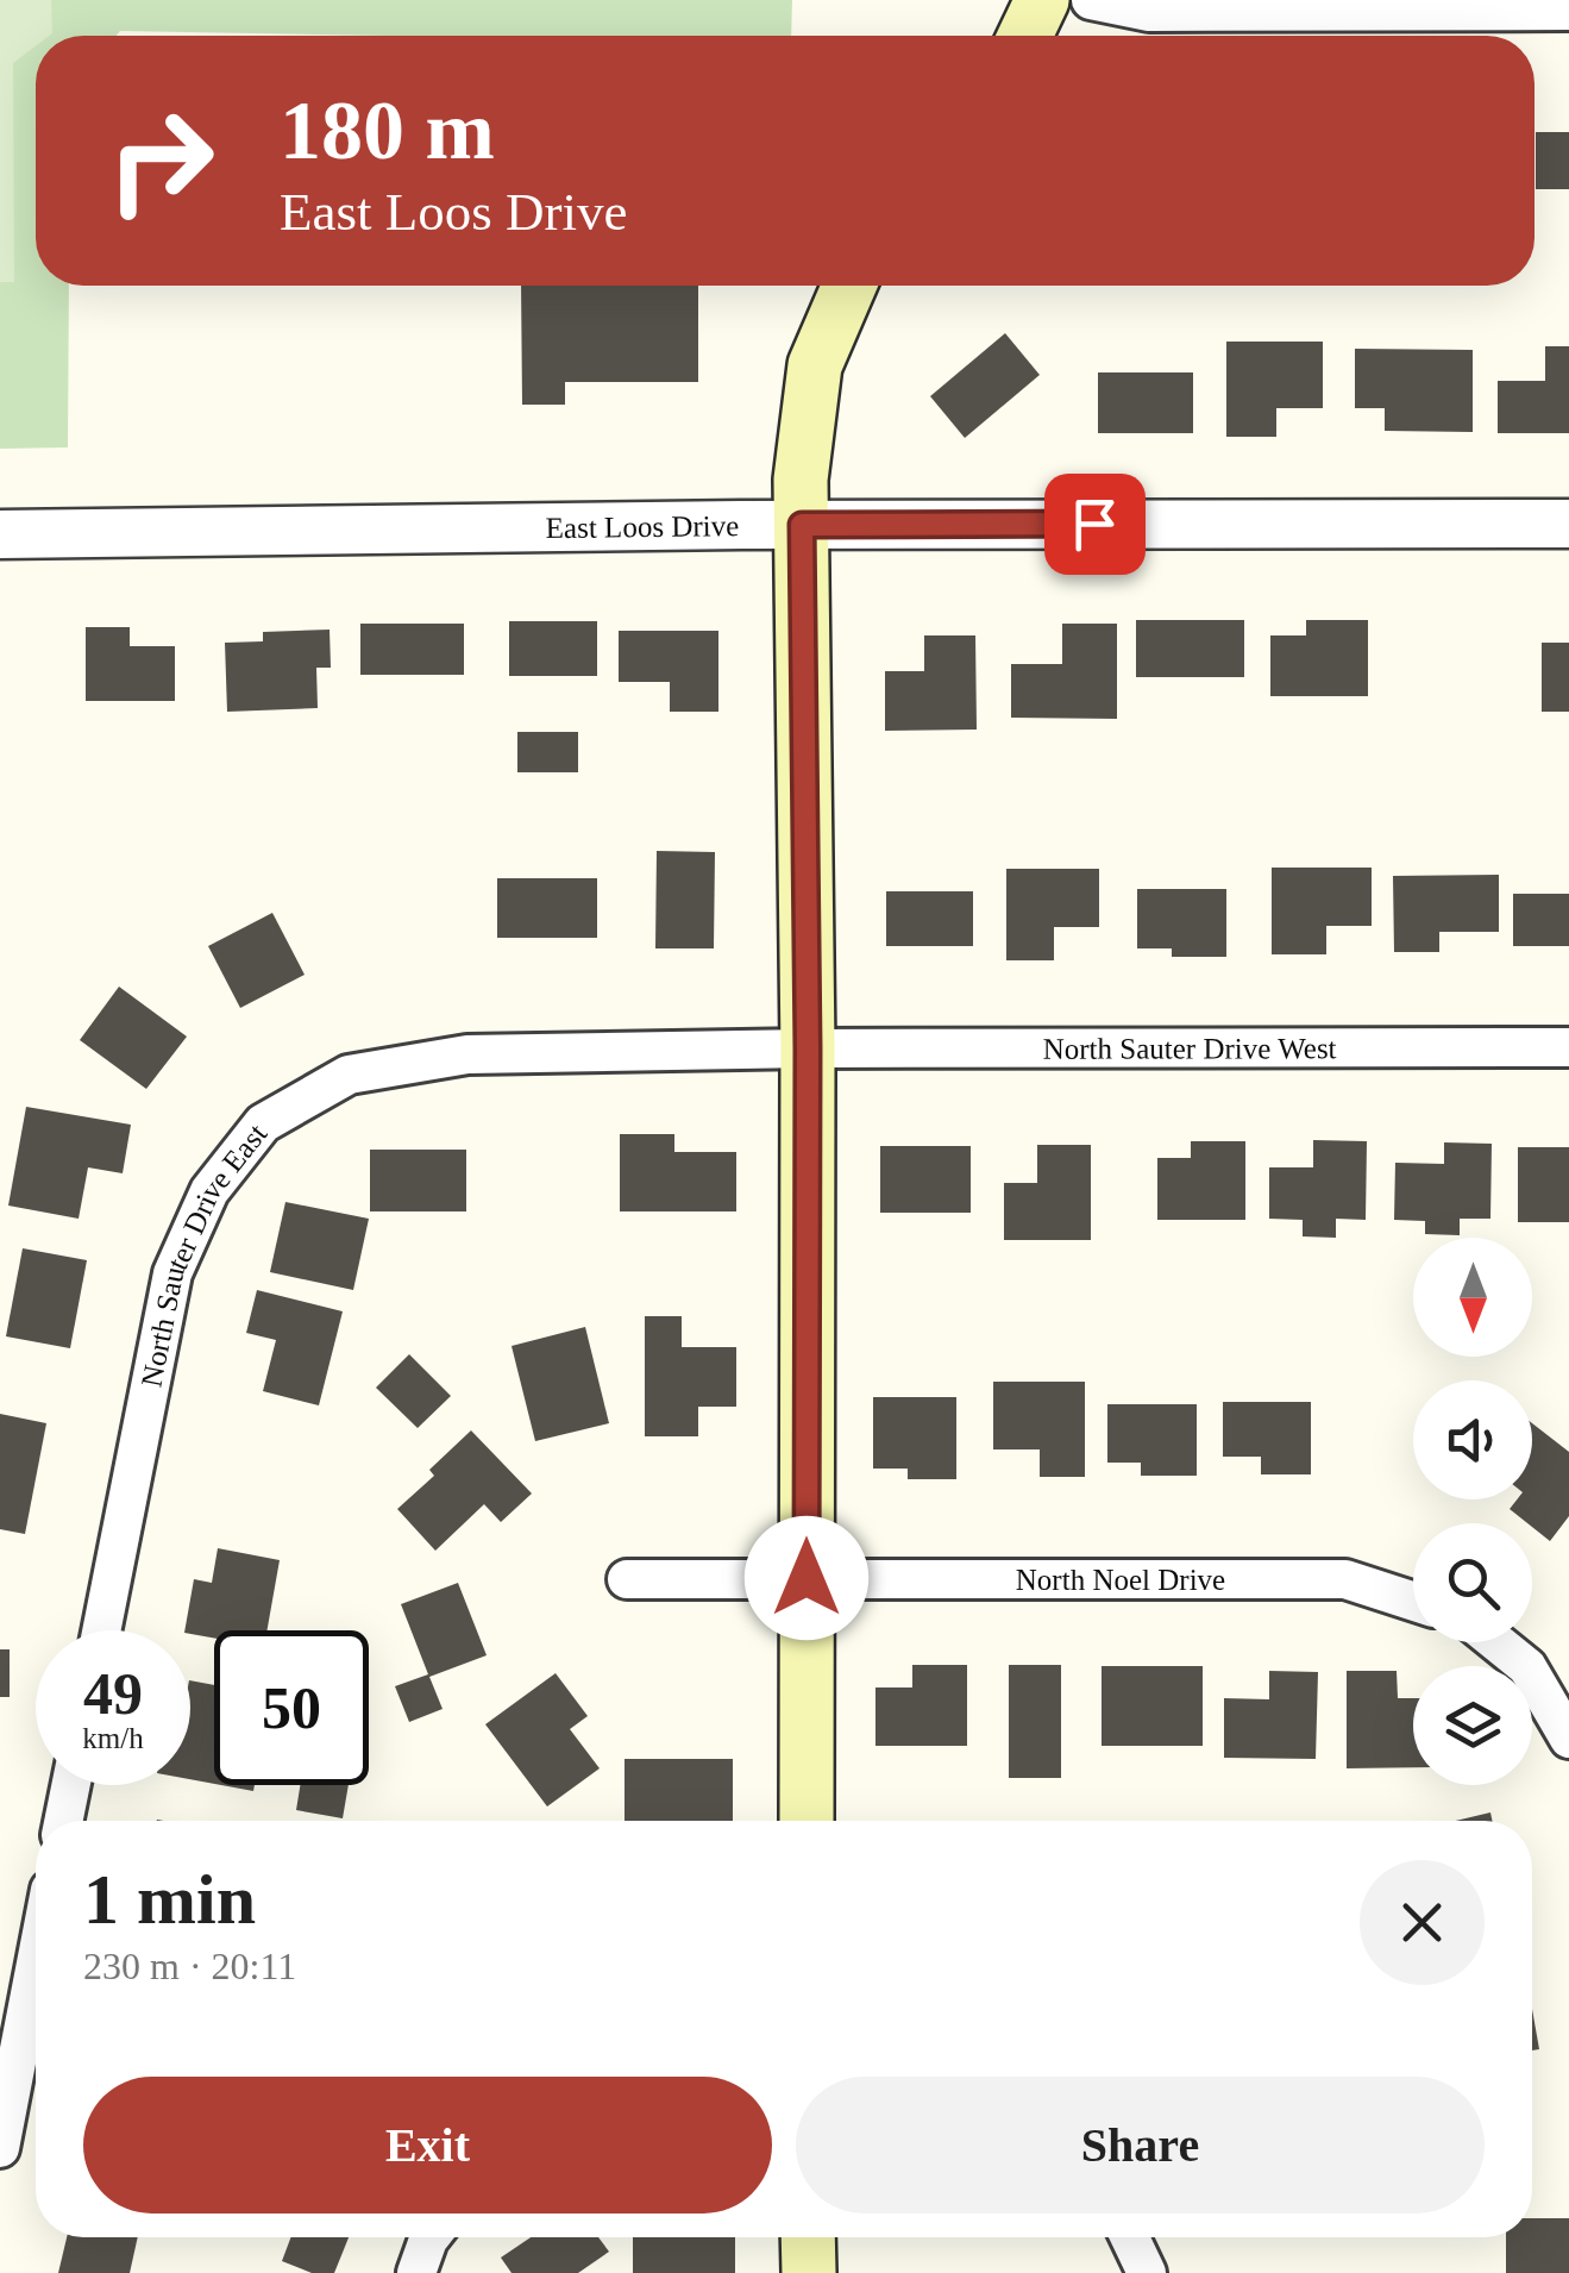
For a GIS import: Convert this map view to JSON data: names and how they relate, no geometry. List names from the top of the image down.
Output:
{
  "streets": {
    "street": [
      "East Loos Drive",
      "North Sauter Drive West",
      "North Sauter Drive East",
      "North Noel Drive"
    ]
  },
  "crossings": [
    ["North Sauter Drive West", "North Sauter Drive East"]
  ],
  "north": "bottom",
  "page": {
    "turn": ["180 m", "East Loos Drive"],
    "speed": "49 km/h",
    "limit": "50",
    "heading": ["1 min", "230 m · 20:11"],
    "buttons": ["Exit", "Share"]
  }
}
